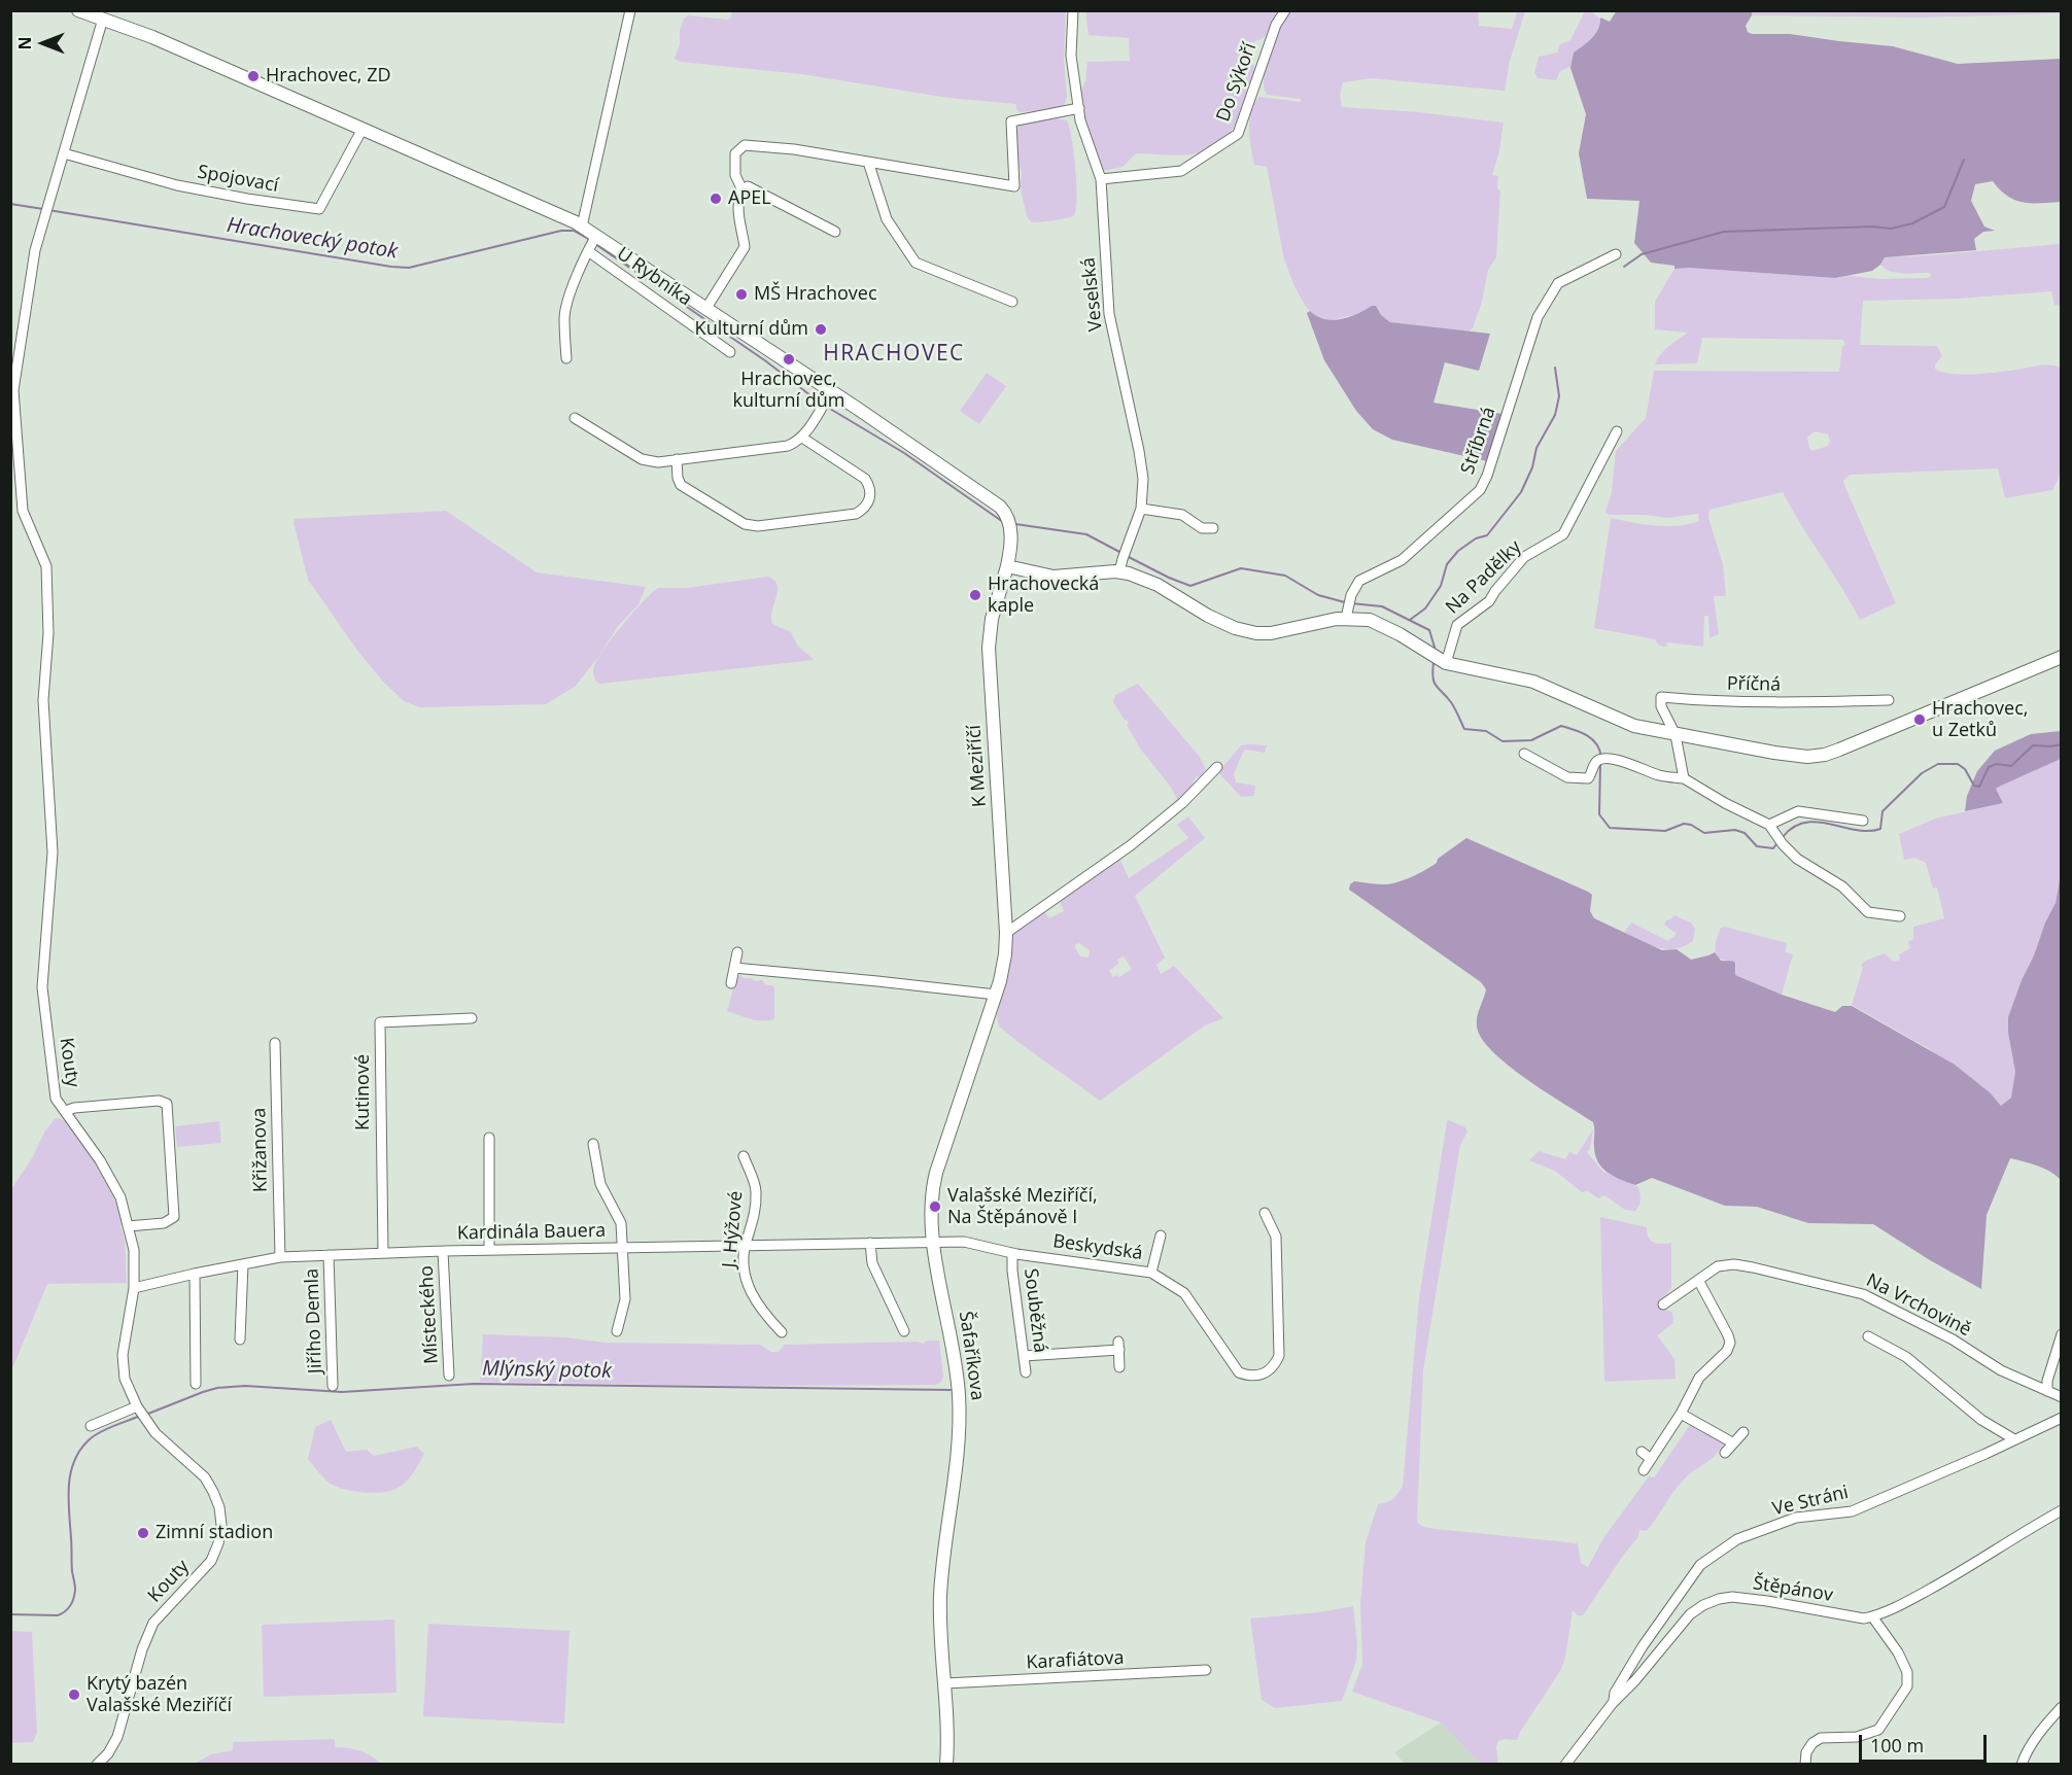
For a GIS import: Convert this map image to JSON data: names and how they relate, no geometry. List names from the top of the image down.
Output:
{
  "streets": {
    "street": [
      "Do Sýkoří",
      "Spojovací",
      "U Rybníka",
      "Veselská",
      "Stříbrná",
      "Na Padělky",
      "Příčná",
      "K Meziříčí",
      "Kouty",
      "Kutinové",
      "Křižanova",
      "J. Hýžové",
      "Kardinála Bauera",
      "Beskydská",
      "Na Vrchovině",
      "Souběžná",
      "Místeckého",
      "Jiřího Demla",
      "Šafaříkova",
      "Ve Stráni",
      "Štěpánov",
      "Karafiátova"
    ]
  },
  "crossings": [
    ["Do Sýkoří", "Veselská"],
    ["Spojovací", "Kouty"],
    ["K Meziříčí", "Šafaříkova"],
    ["Kouty", "Kardinála Bauera"],
    ["Kutinové", "Kardinála Bauera"],
    ["Křižanova", "Kardinála Bauera"],
    ["J. Hýžové", "Kardinála Bauera"],
    ["Kardinála Bauera", "Beskydská"],
    ["Kardinála Bauera", "Místeckého"],
    ["Kardinála Bauera", "Jiřího Demla"],
    ["Kardinála Bauera", "Šafaříkova"],
    ["Beskydská", "Souběžná"],
    ["Beskydská", "Šafaříkova"],
    ["Šafaříkova", "Karafiátova"],
    ["Ve Stráni", "Štěpánov"]
  ],
  "districts": ["HRACHOVEC"],
  "water": ["Hrachovecký potok", "Mlýnský potok"],
  "places": [
    "Hrachovec, ZD",
    "APEL",
    "MŠ Hrachovec",
    "Kulturní dům",
    "Hrachovec, kulturní dům",
    "Hrachovecká kaple",
    "Hrachovec, u Zetků",
    "Valašské Meziříčí, Na Štěpánově I",
    "Zimní stadion",
    "Krytý bazén Valašské Meziříčí"
  ],
  "scale_bar": "100 m",
  "north": "left"
}
